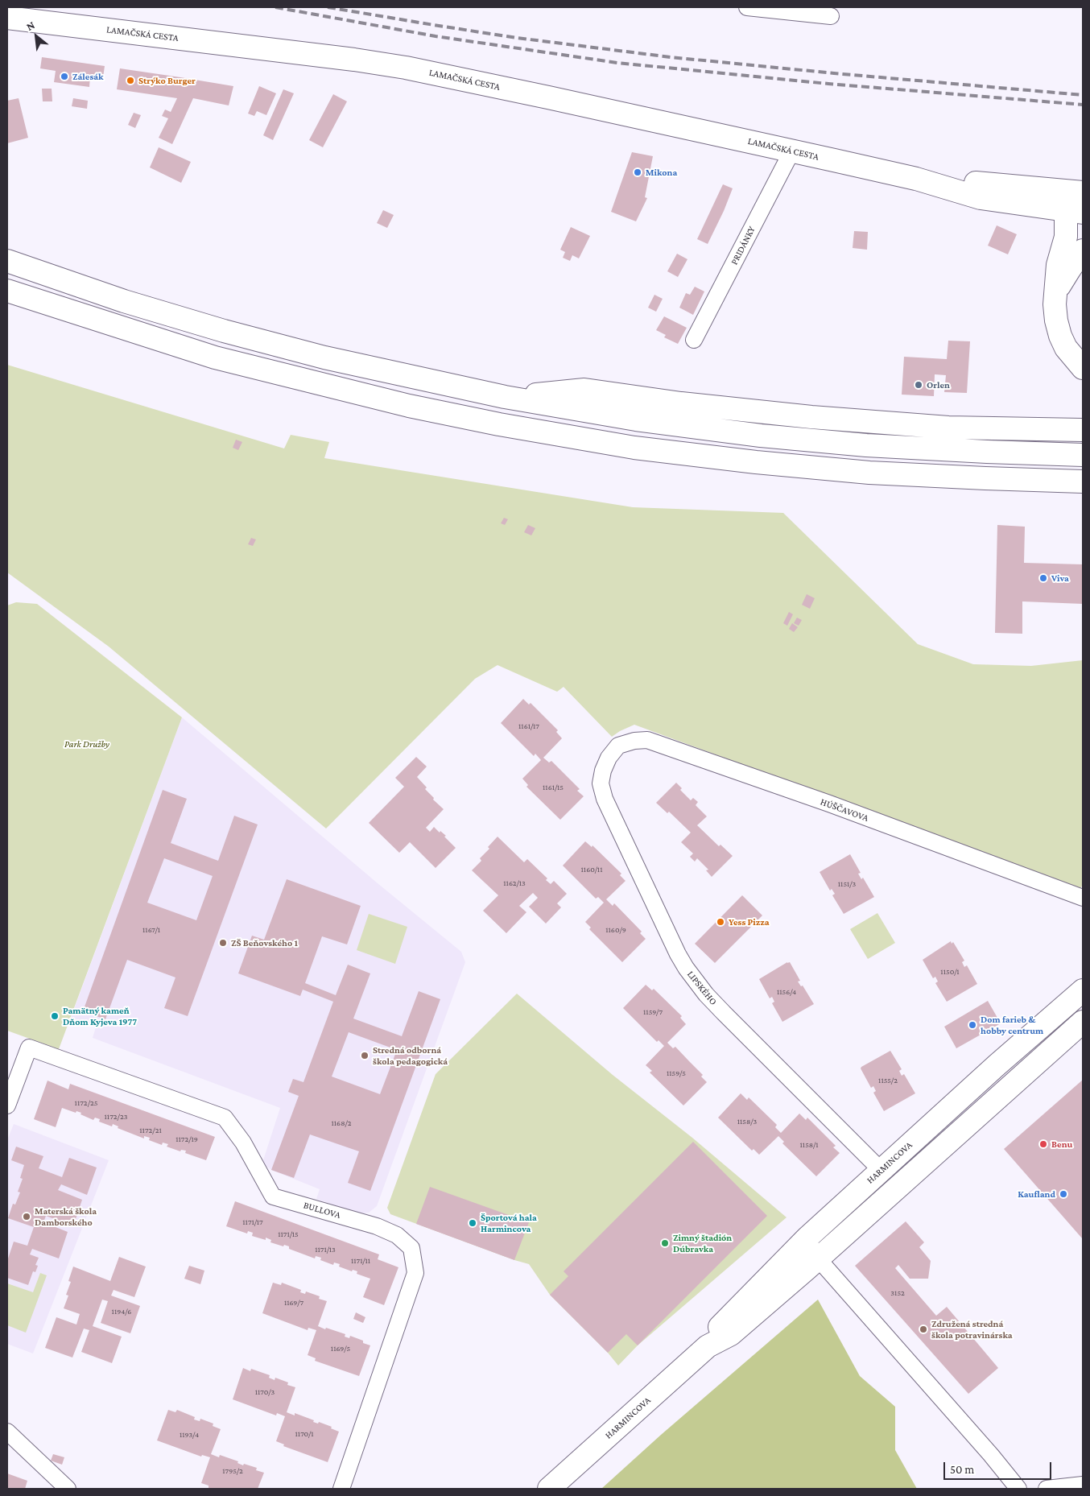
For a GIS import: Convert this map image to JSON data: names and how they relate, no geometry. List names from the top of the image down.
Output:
{
  "streets": {
    "main road": ["LAMAČSKÁ CESTA", "HARMINCOVA"],
    "street": [
      "PRIDÁNKY",
      "HÚŠČAVOVA",
      "LIPSKÉHO",
      "BULLOVA"
    ]
  },
  "crossings": [
    ["LAMAČSKÁ CESTA", "PRIDÁNKY"],
    ["HÚŠČAVOVA", "LIPSKÉHO"],
    ["LIPSKÉHO", "HARMINCOVA"]
  ],
  "parks": ["Park Družby"],
  "places": [
    "Zálesák",
    "Strýko Burger",
    "Mikona",
    "Orlen",
    "Viva",
    "Yess Pizza",
    "ZŠ Beňovského 1",
    "Pamätný kameň Dňom Kyjeva 1977",
    "Dom farieb & hobby centrum",
    "Stredná odborná škola pedagogická",
    "Benu",
    "Kaufland",
    "Materská škola Damborského",
    "Športová hala Harmincova",
    "Zimný štadión Dúbravka",
    "Združená stredná škola potravinárska"
  ],
  "house_numbers": [
    "1161/17",
    "1161/15",
    "1160/11",
    "1162/13",
    "1151/3",
    "1167/1",
    "1160/9",
    "1150/1",
    "1156/4",
    "1159/7",
    "1159/5",
    "1155/2",
    "1172/25",
    "1172/23",
    "1158/3",
    "1168/2",
    "1172/21",
    "1172/19",
    "1158/1",
    "1171/17",
    "1171/15",
    "1171/13",
    "1171/11",
    "3152",
    "1169/7",
    "1194/6",
    "1169/5",
    "1170/3",
    "1170/1",
    "1193/4",
    "1795/2"
  ],
  "scale_bar": "50 m",
  "north": "top left"
}
